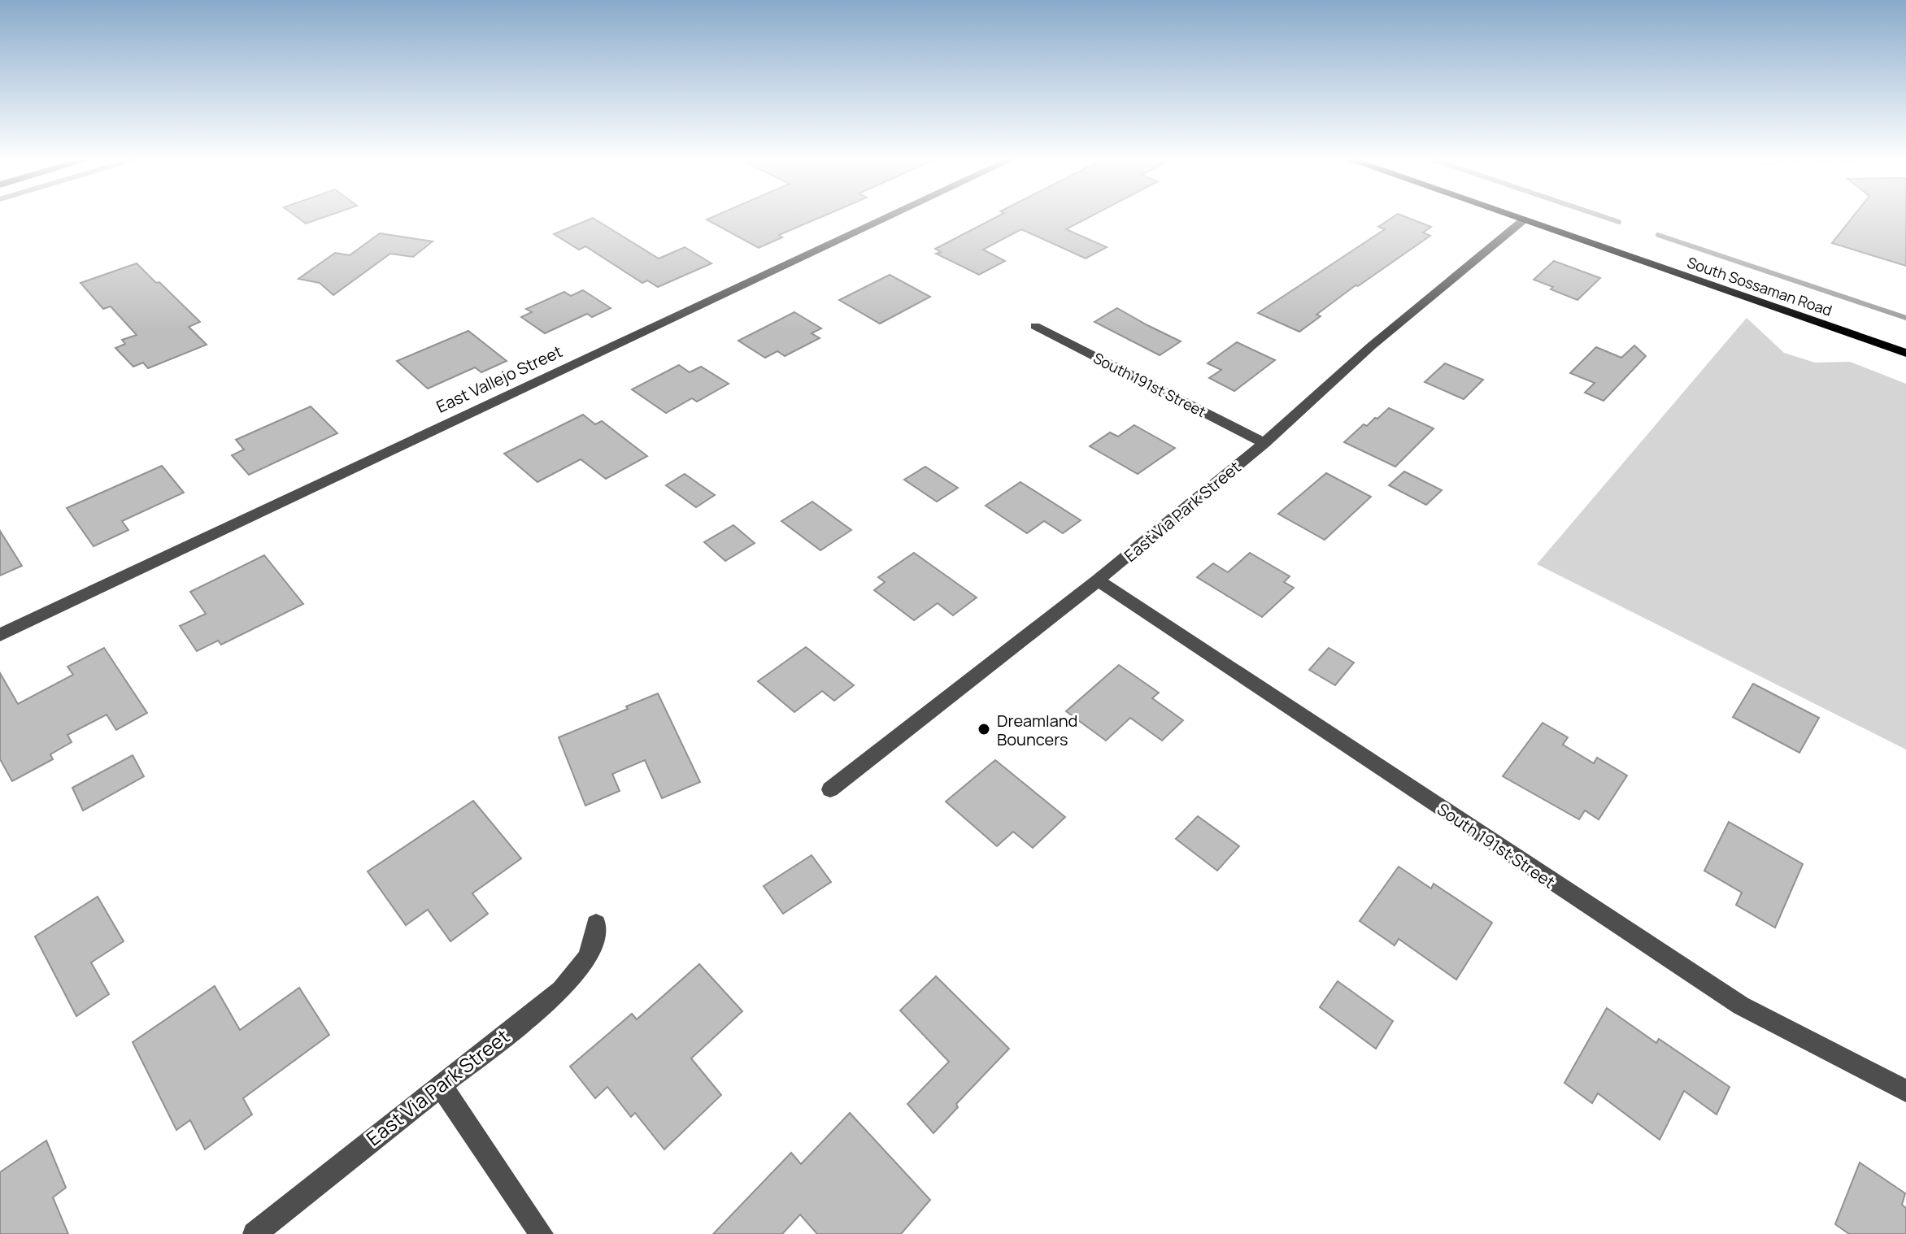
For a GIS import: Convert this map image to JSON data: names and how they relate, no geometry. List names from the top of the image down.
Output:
{
  "streets": {
    "main road": ["South Sossaman Road"],
    "street": ["East Vallejo Street", "South 191st Street", "East Via Park Street"]
  },
  "crossings": [
    ["South Sossaman Road", "East Via Park Street"],
    ["South 191st Street", "East Via Park Street"]
  ],
  "places": ["Dreamland Bouncers"]
}
